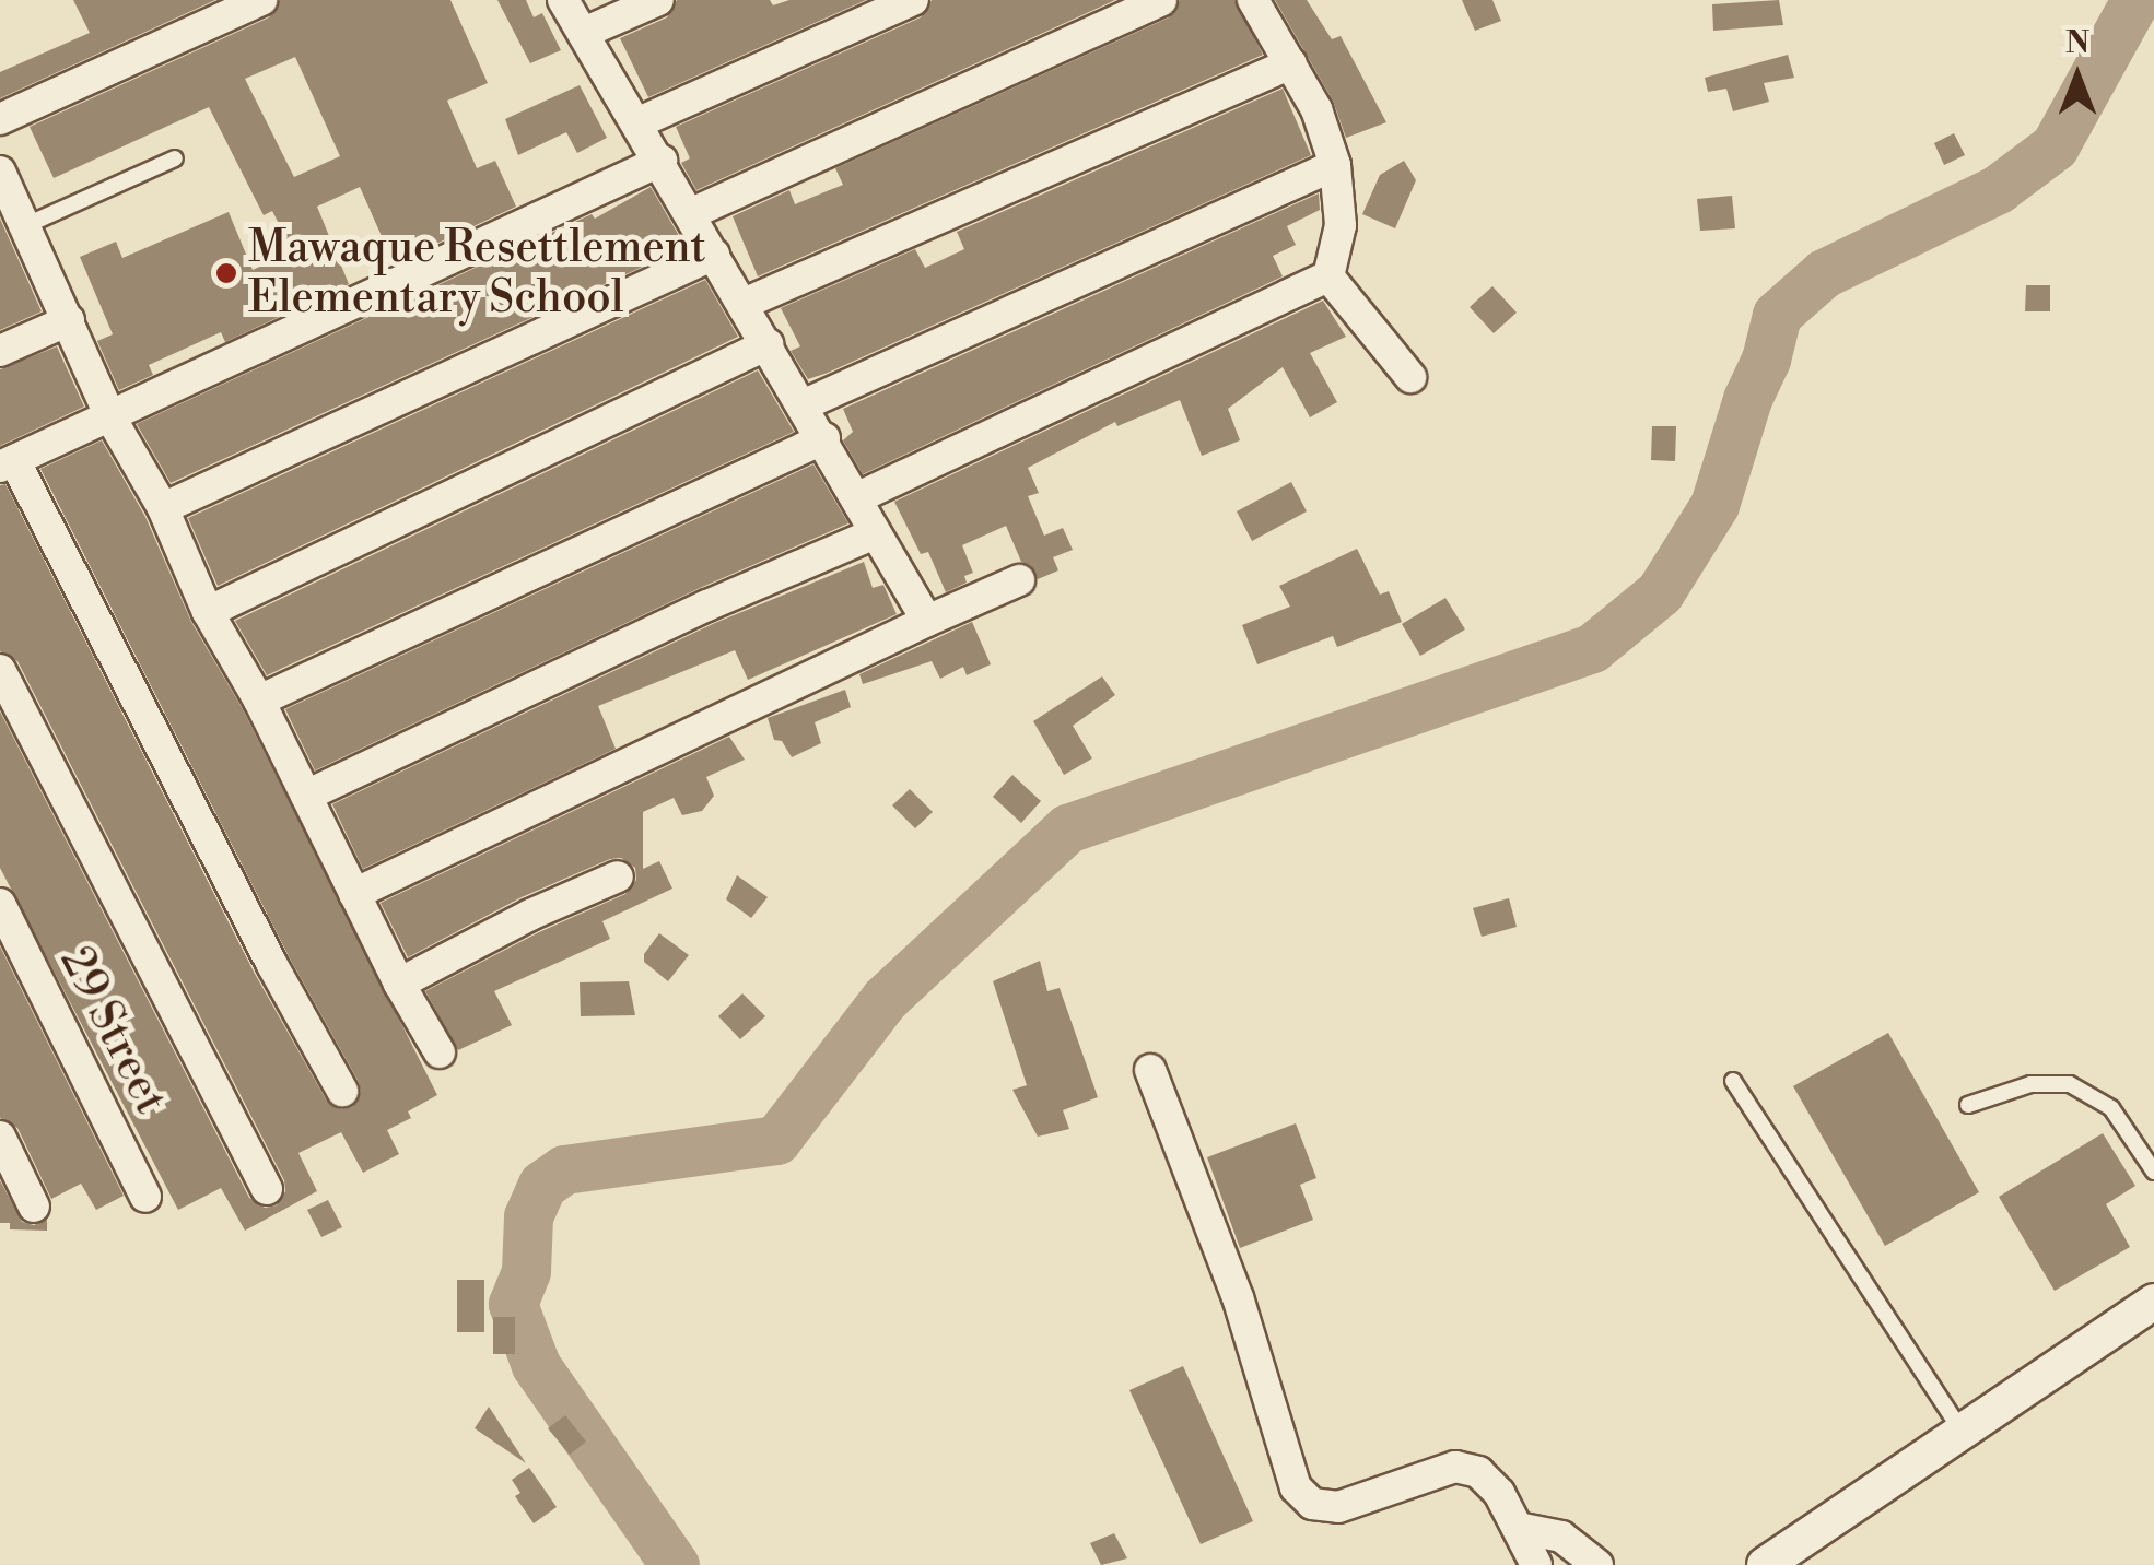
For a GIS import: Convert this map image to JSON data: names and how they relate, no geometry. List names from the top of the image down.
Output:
{
  "streets": {
    "street": ["29 Street"]
  },
  "places": ["Mawaque Resettlement Elementary School"],
  "north": "top"
}
